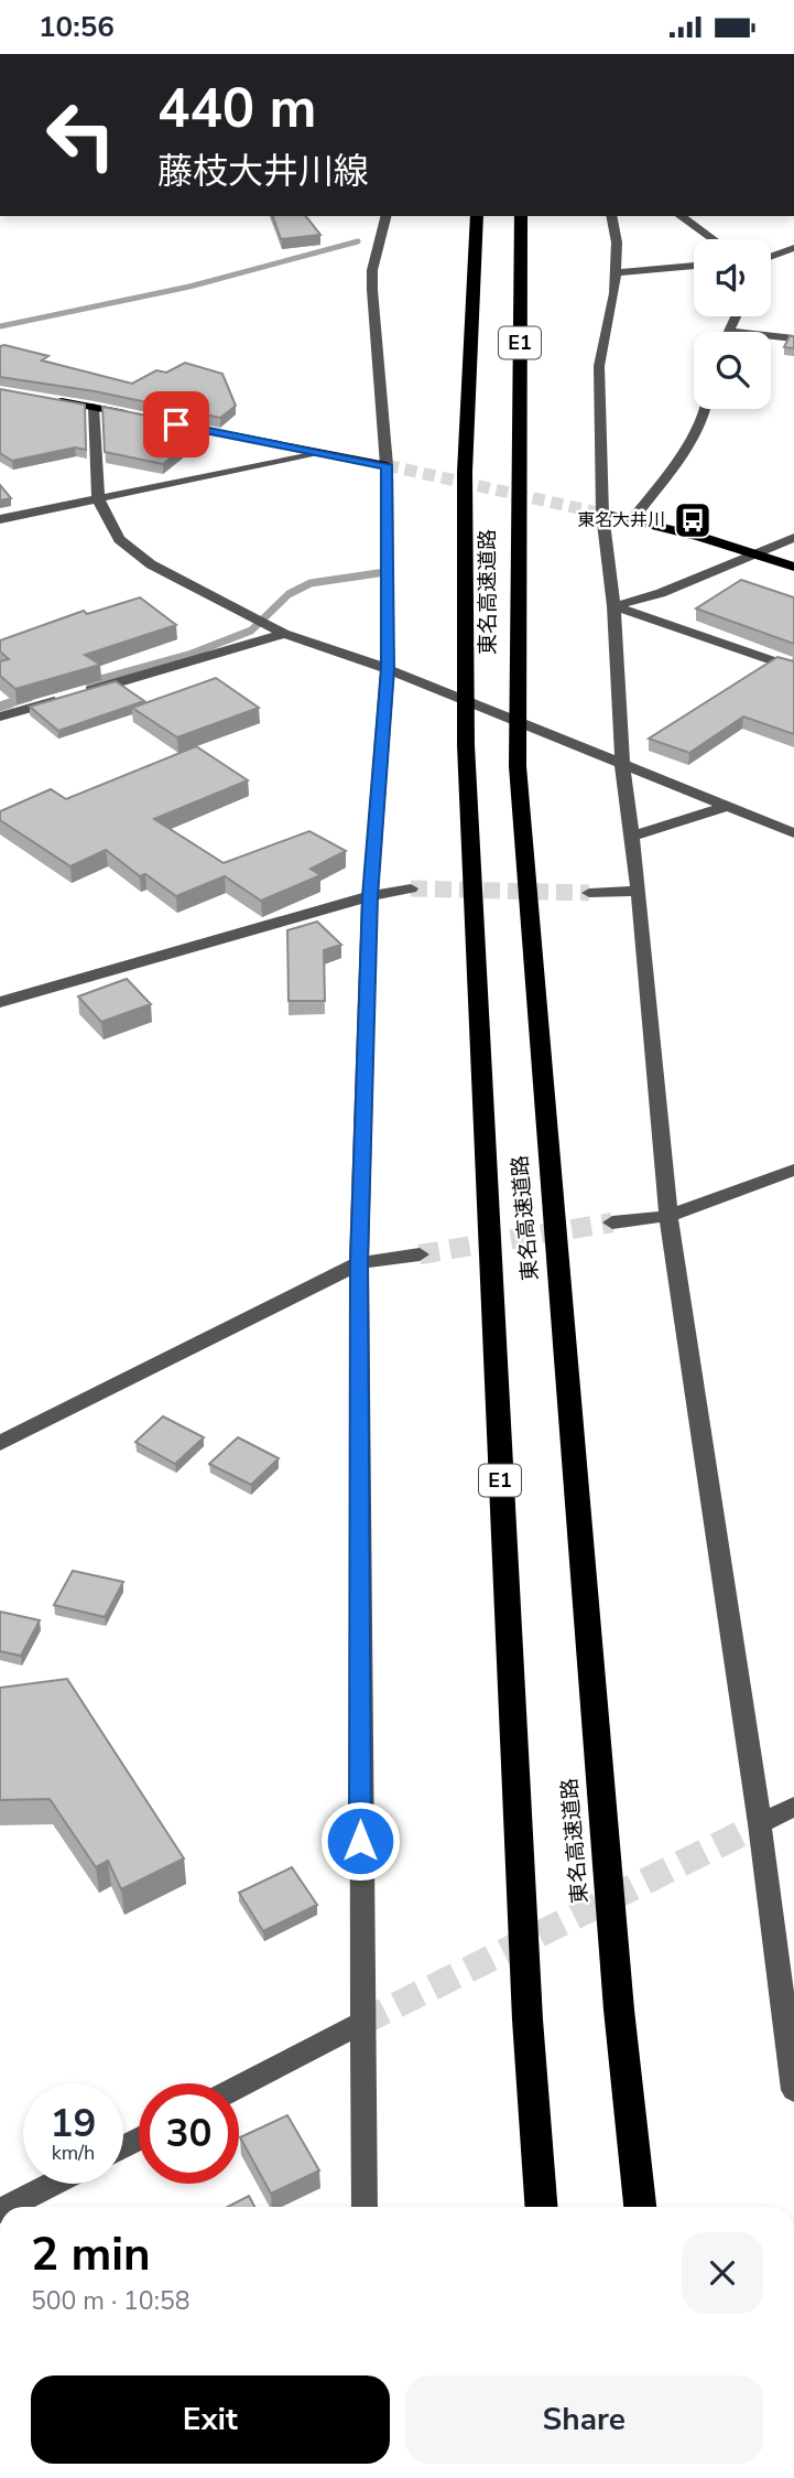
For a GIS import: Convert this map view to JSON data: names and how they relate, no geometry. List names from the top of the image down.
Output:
{
  "streets": {
    "highway": ["E1", "東名高速道路"]
  },
  "places": {
    "bus stop": ["東名大井川"]
  },
  "page": {
    "status": "10:56",
    "turn": ["440 m", "藤枝大井川線"],
    "speed": "19 km/h",
    "limit": "30",
    "heading": ["2 min", "500 m · 10:58"],
    "buttons": ["Exit", "Share"]
  }
}
